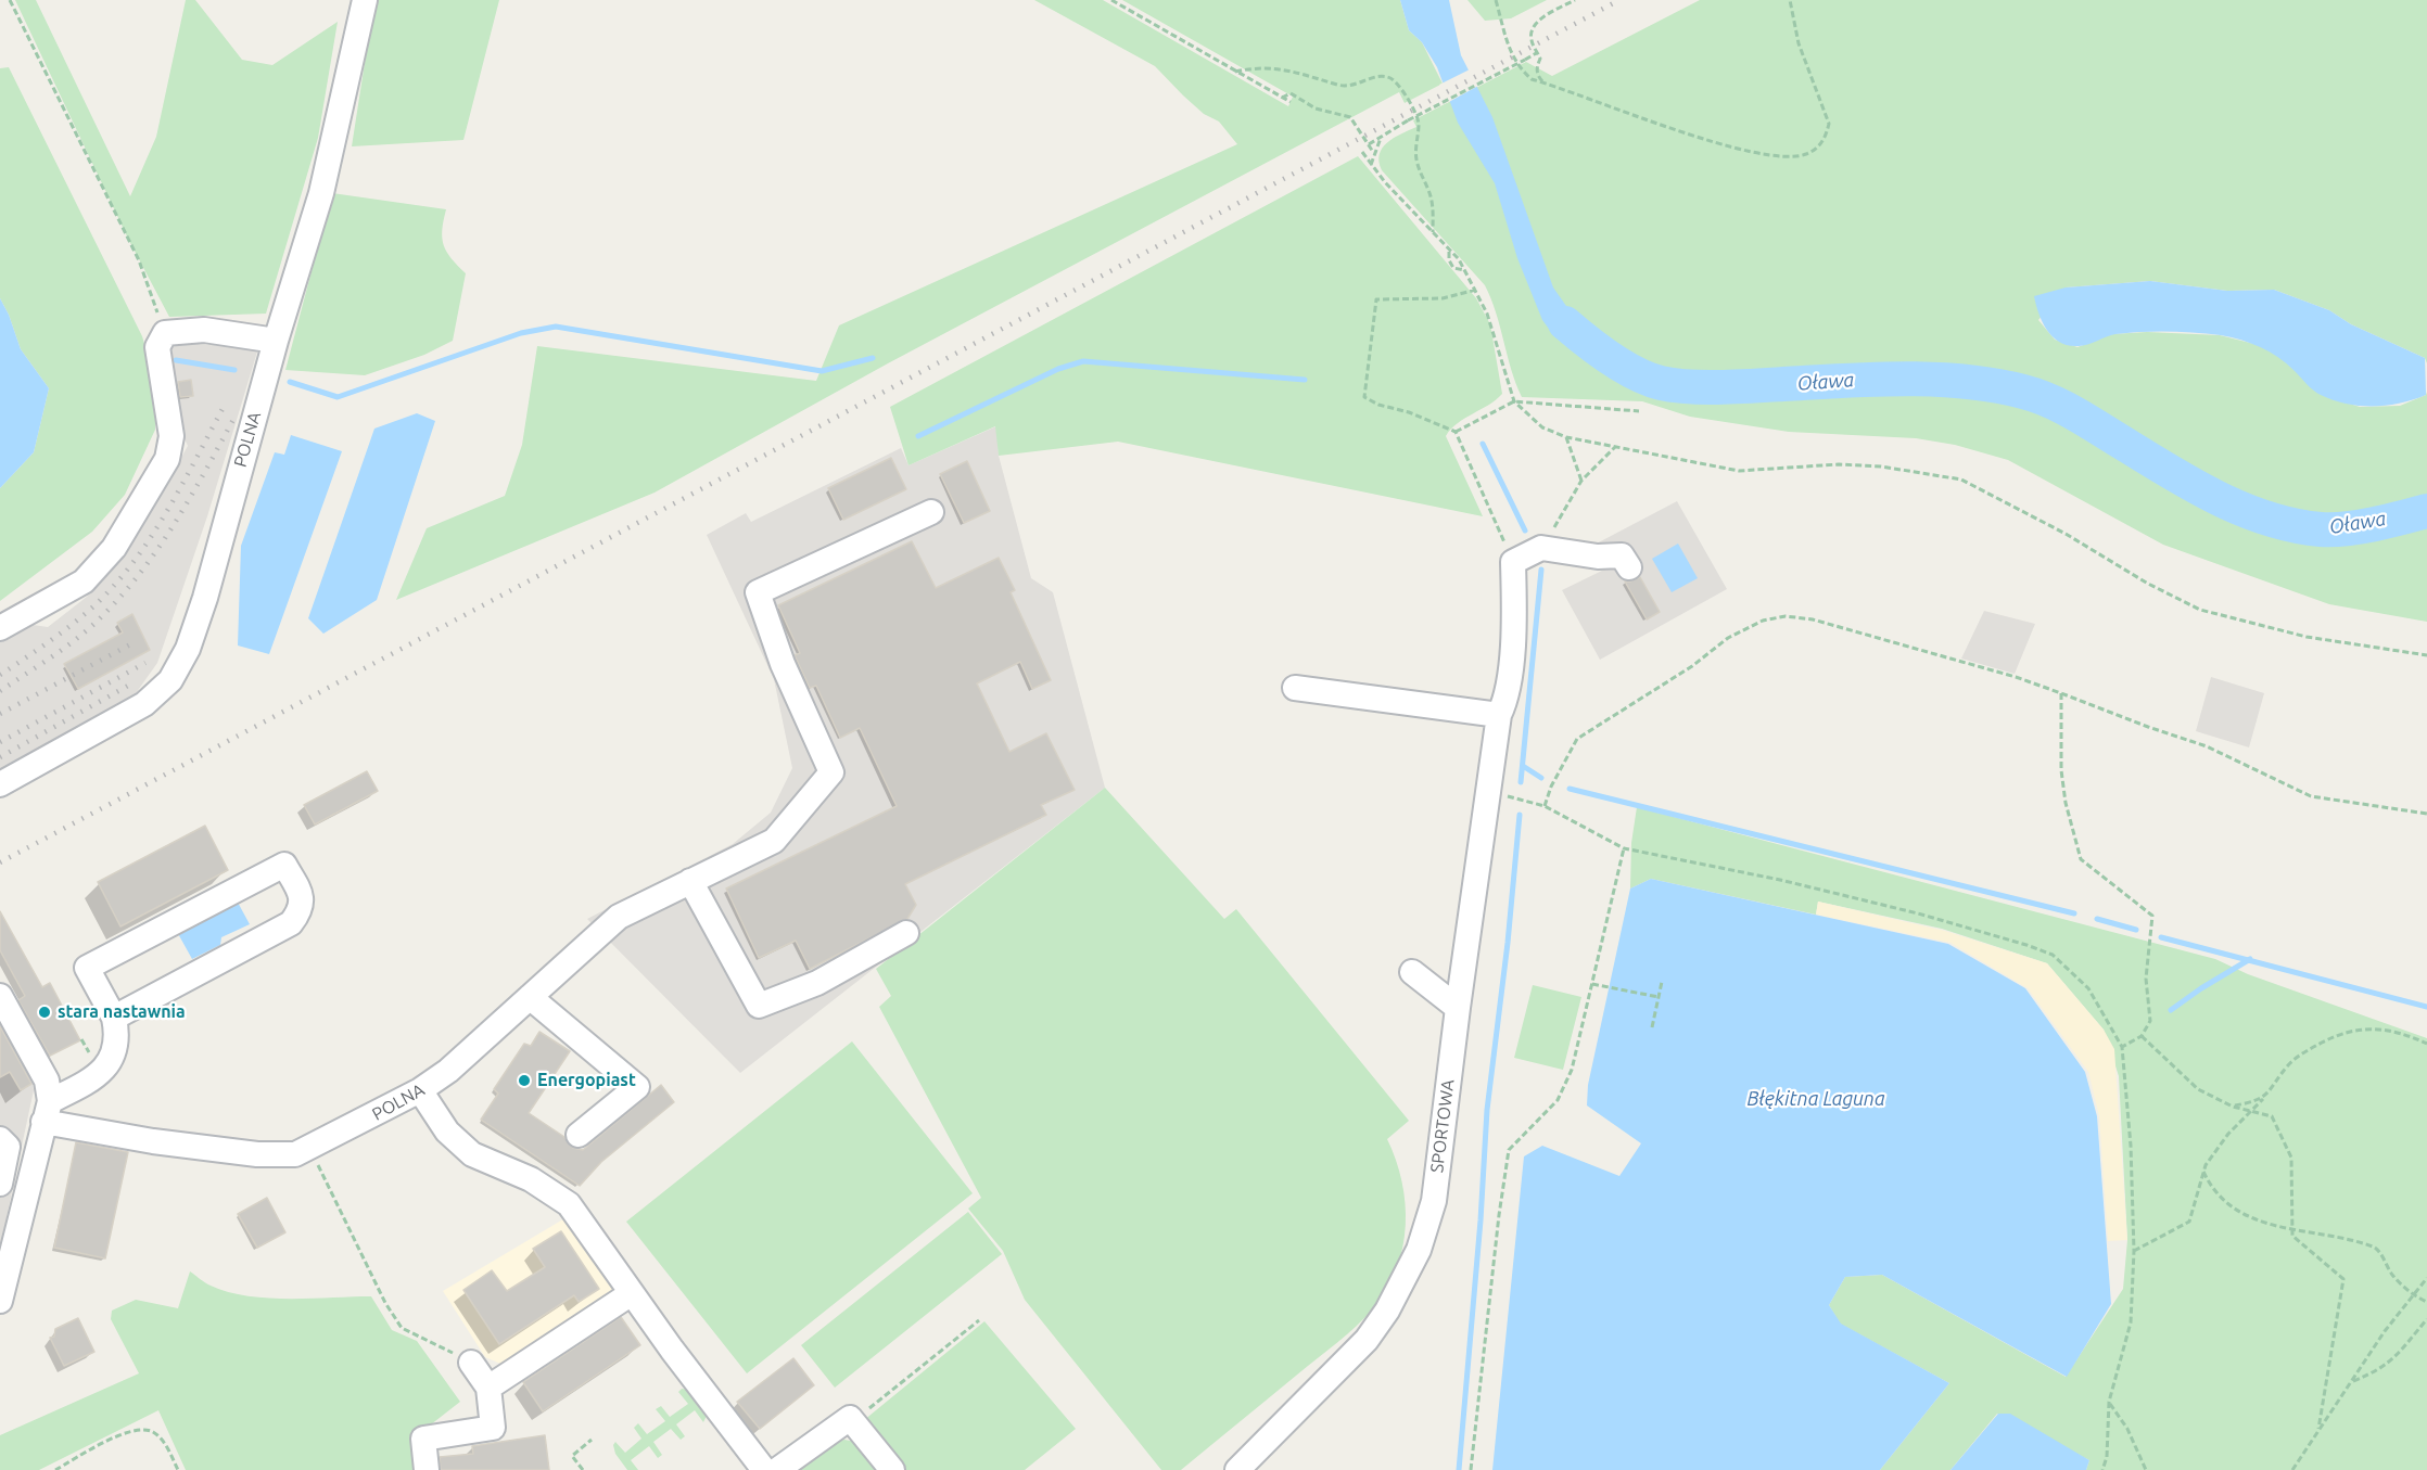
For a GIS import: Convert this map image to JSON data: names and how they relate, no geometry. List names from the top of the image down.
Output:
{
  "streets": {
    "street": ["POLNA", "SPORTOWA"]
  },
  "water": ["Oława", "Błękitna Laguna"],
  "places": ["stara nastawnia", "Energopiast"]
}
